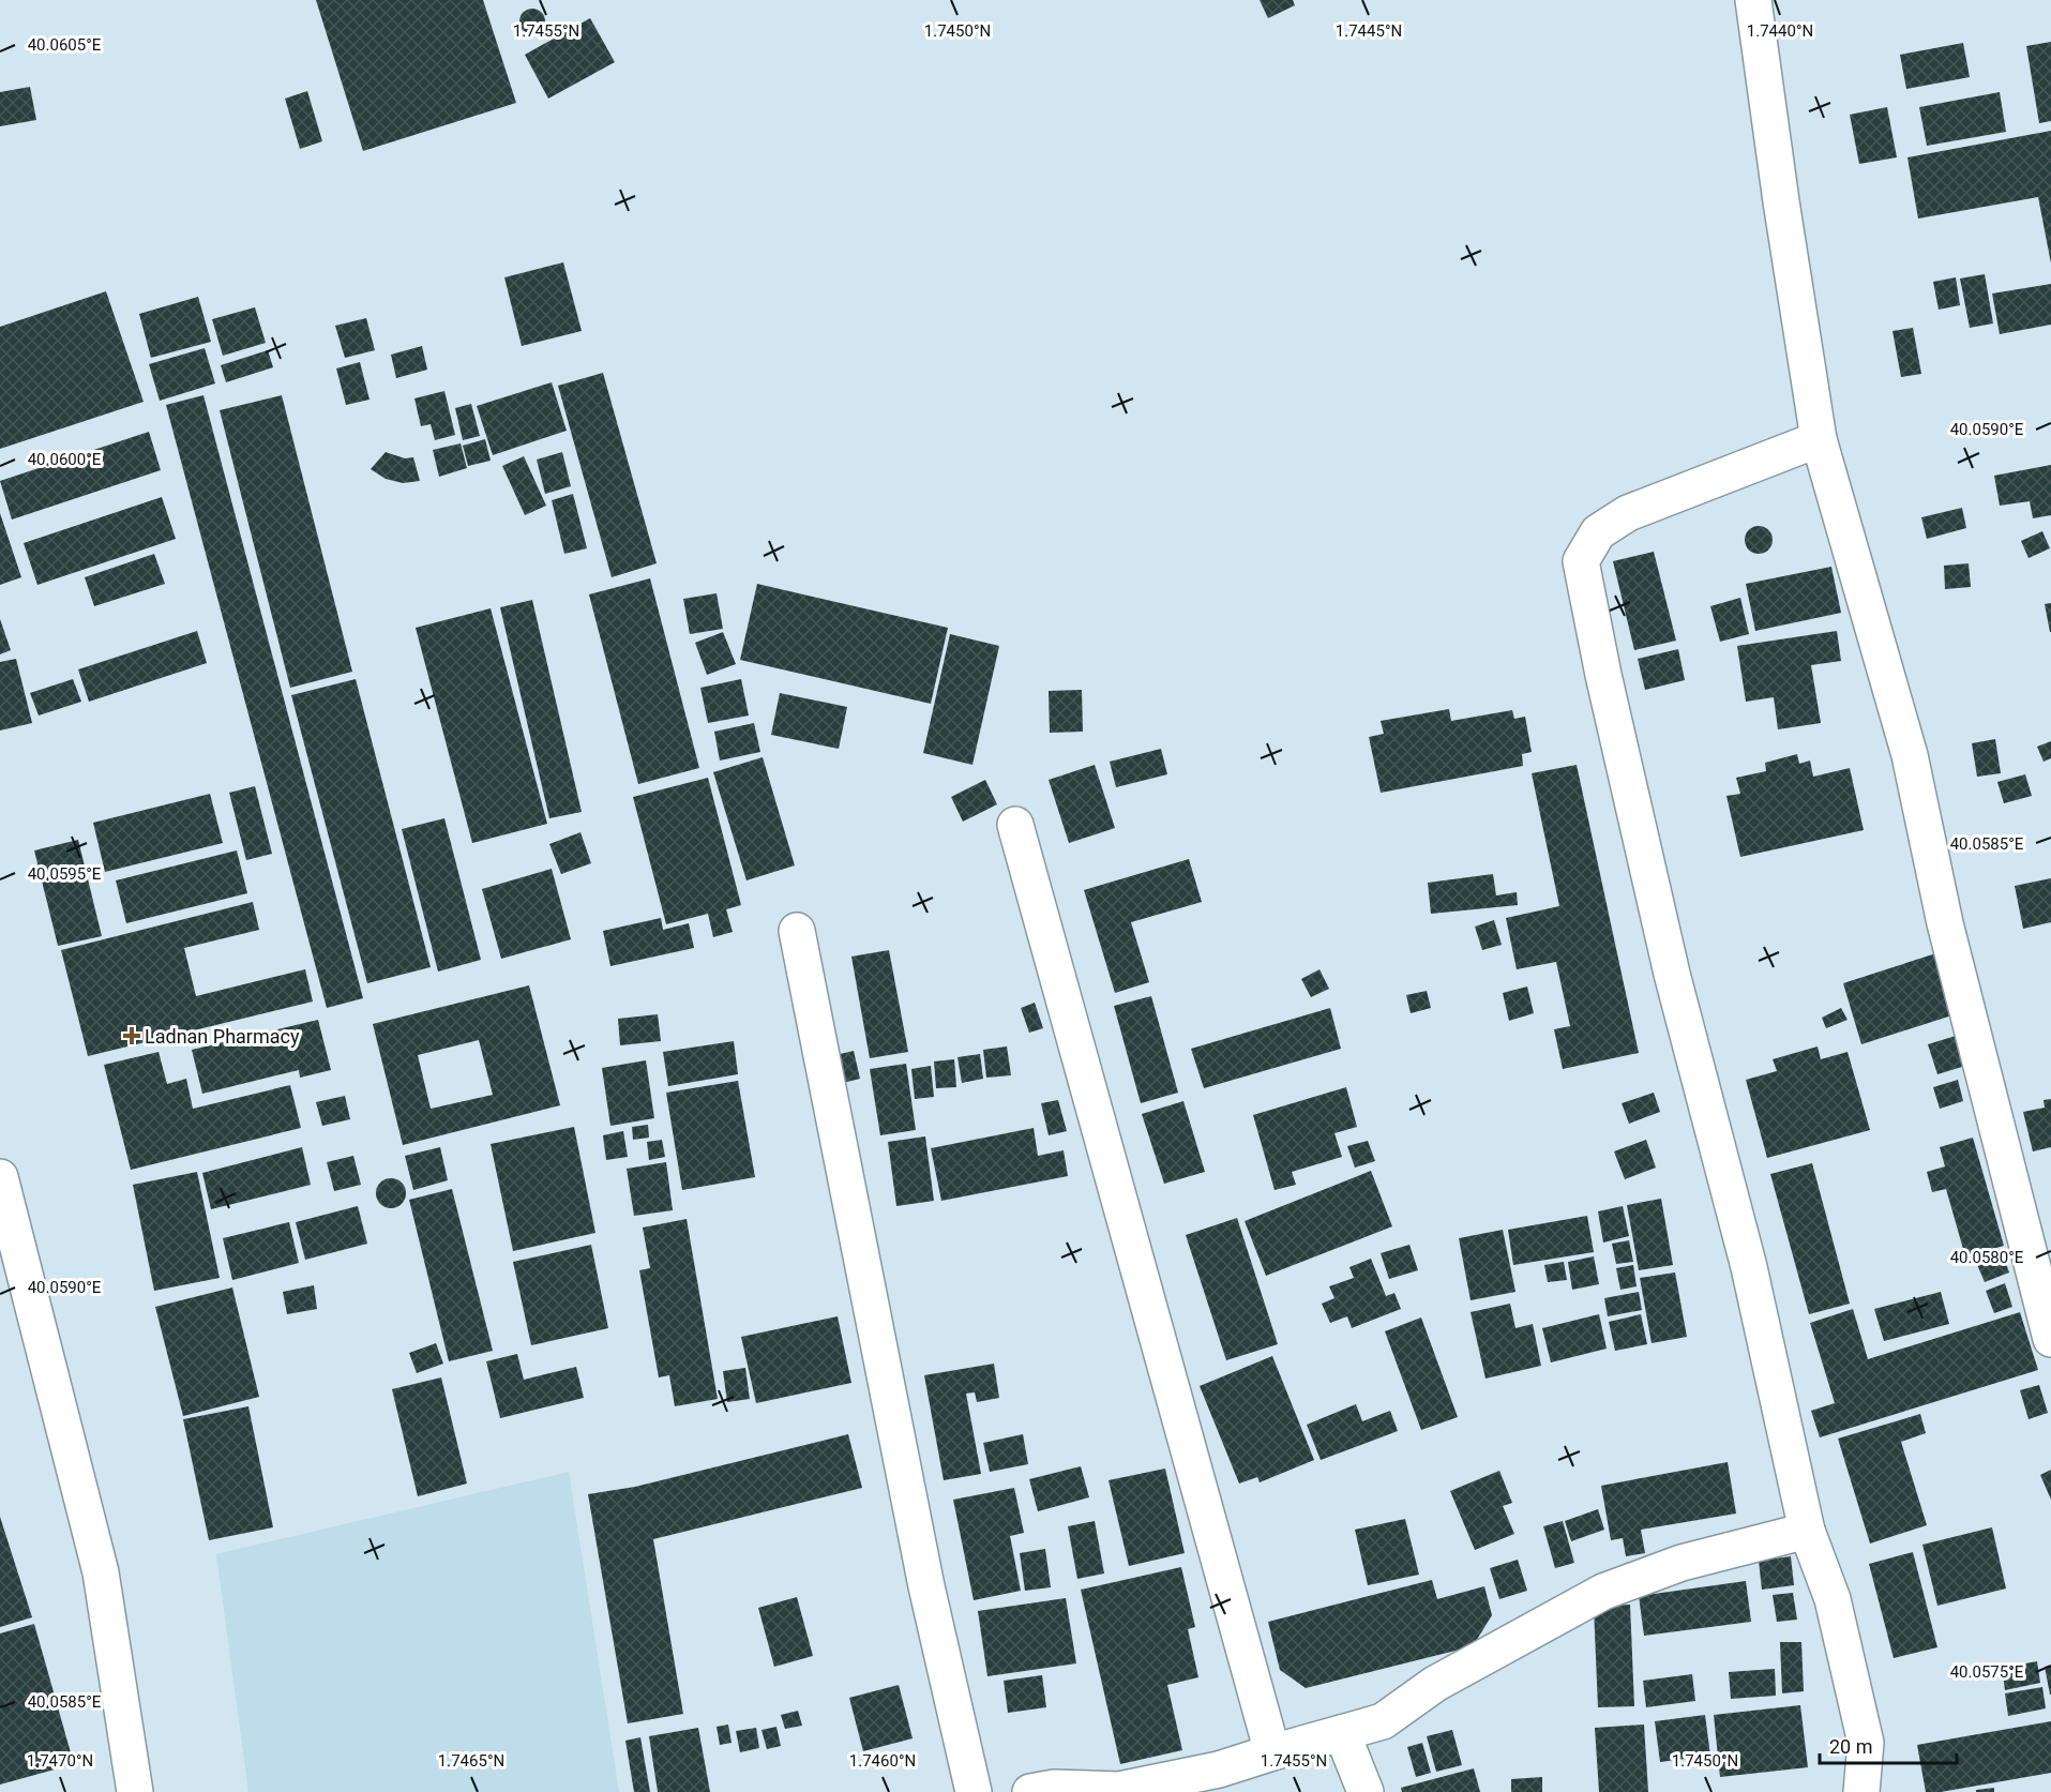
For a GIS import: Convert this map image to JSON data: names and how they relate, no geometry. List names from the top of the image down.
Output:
{
  "places": {
    "health": ["Ladnan Pharmacy"]
  },
  "scale_bar": "20 m",
  "coordinates": [
    "1.7455°N",
    "1.7450°N",
    "1.7445°N",
    "1.7440°N",
    "40.0605°E",
    "40.0590°E",
    "40.0600°E",
    "40.0585°E",
    "40.0595°E",
    "40.0580°E",
    "40.0575°E",
    "1.7470°N",
    "1.7465°N",
    "1.7460°N"
  ]
}
